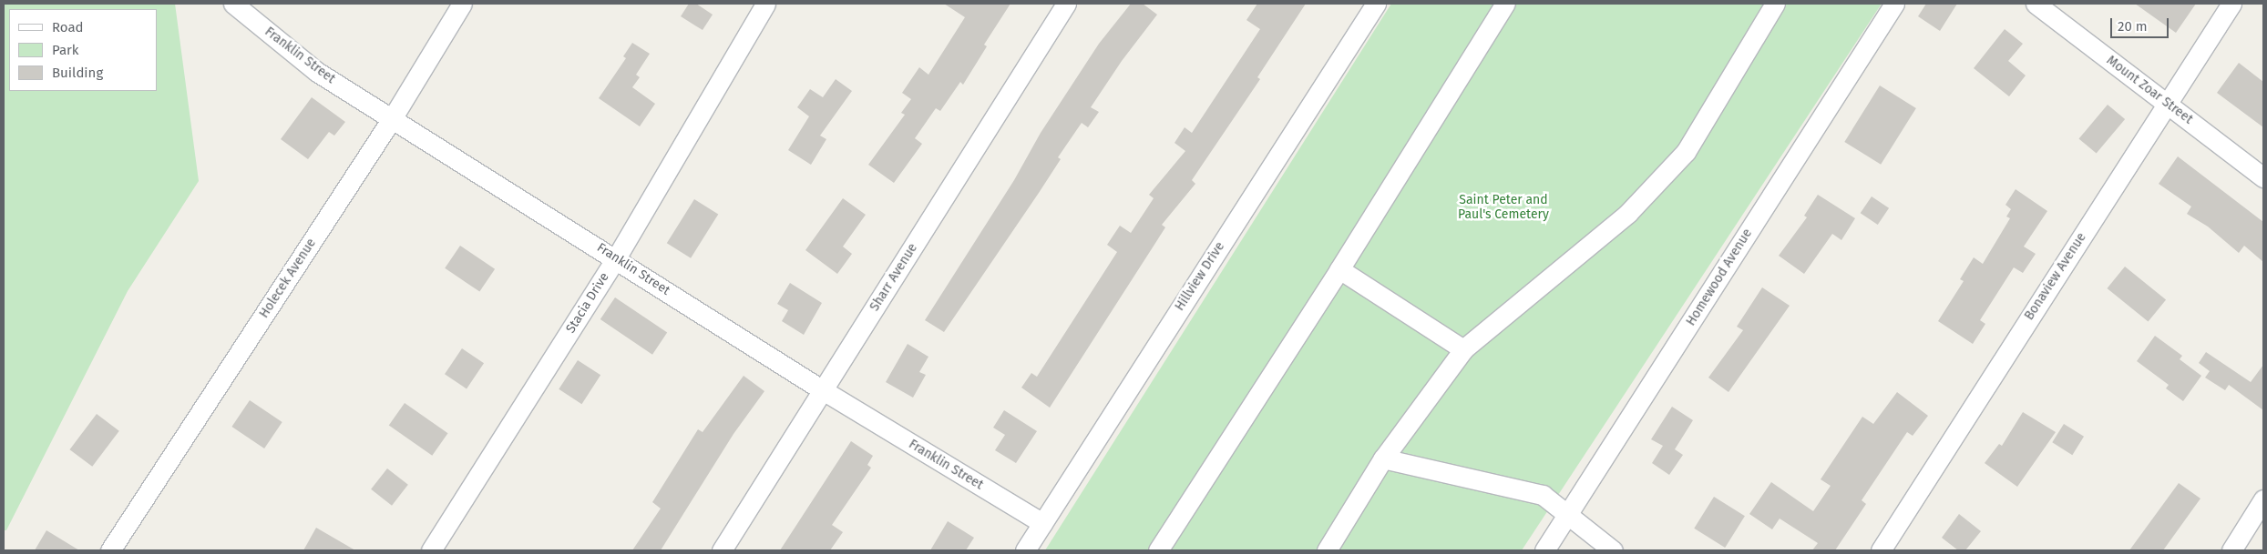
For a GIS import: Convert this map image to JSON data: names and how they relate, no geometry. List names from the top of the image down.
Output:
{
  "streets": {
    "street": [
      "Franklin Street",
      "Mount Zoar Street",
      "Hillview Drive",
      "Bonaview Avenue",
      "Sharr Avenue",
      "Homewood Avenue",
      "Holecek Avenue",
      "Stacia Drive"
    ]
  },
  "crossings": [
    ["Franklin Street", "Hillview Drive"],
    ["Franklin Street", "Sharr Avenue"],
    ["Franklin Street", "Holecek Avenue"],
    ["Franklin Street", "Stacia Drive"],
    ["Mount Zoar Street", "Bonaview Avenue"]
  ],
  "parks": ["Saint Peter and Paul's Cemetery"],
  "legend": ["Road", "Park", "Building"],
  "scale_bar": "20 m"
}
